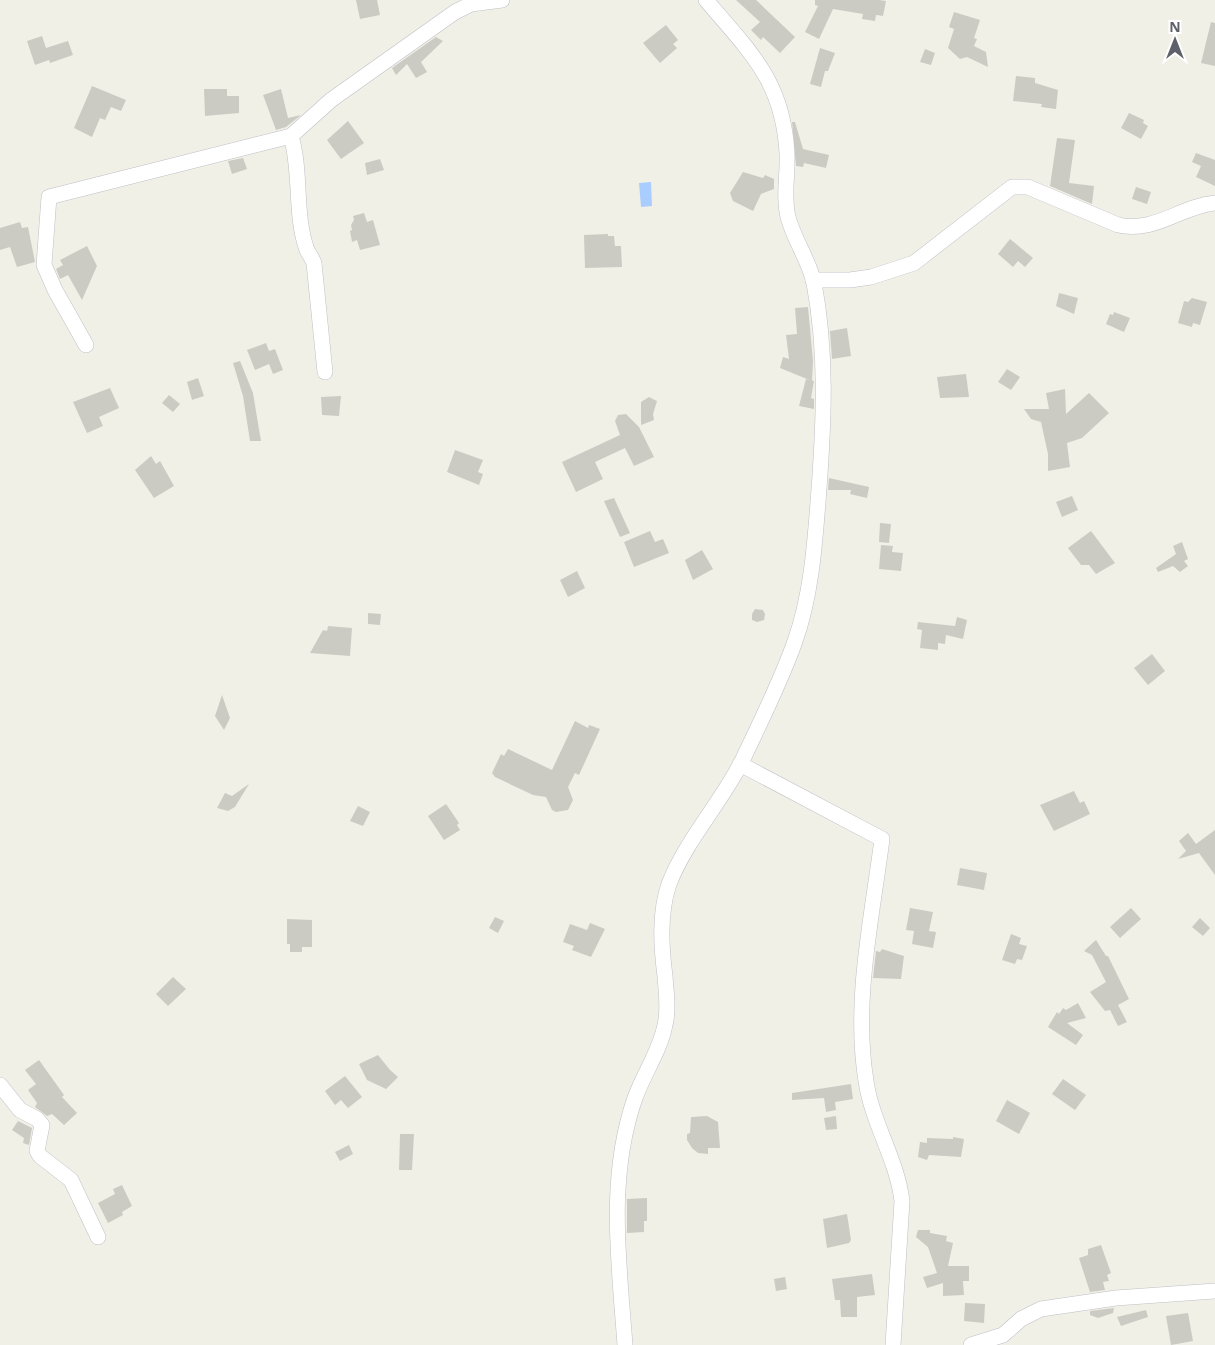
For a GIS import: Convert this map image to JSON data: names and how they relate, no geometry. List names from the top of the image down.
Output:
{
  "north": "top"
}
